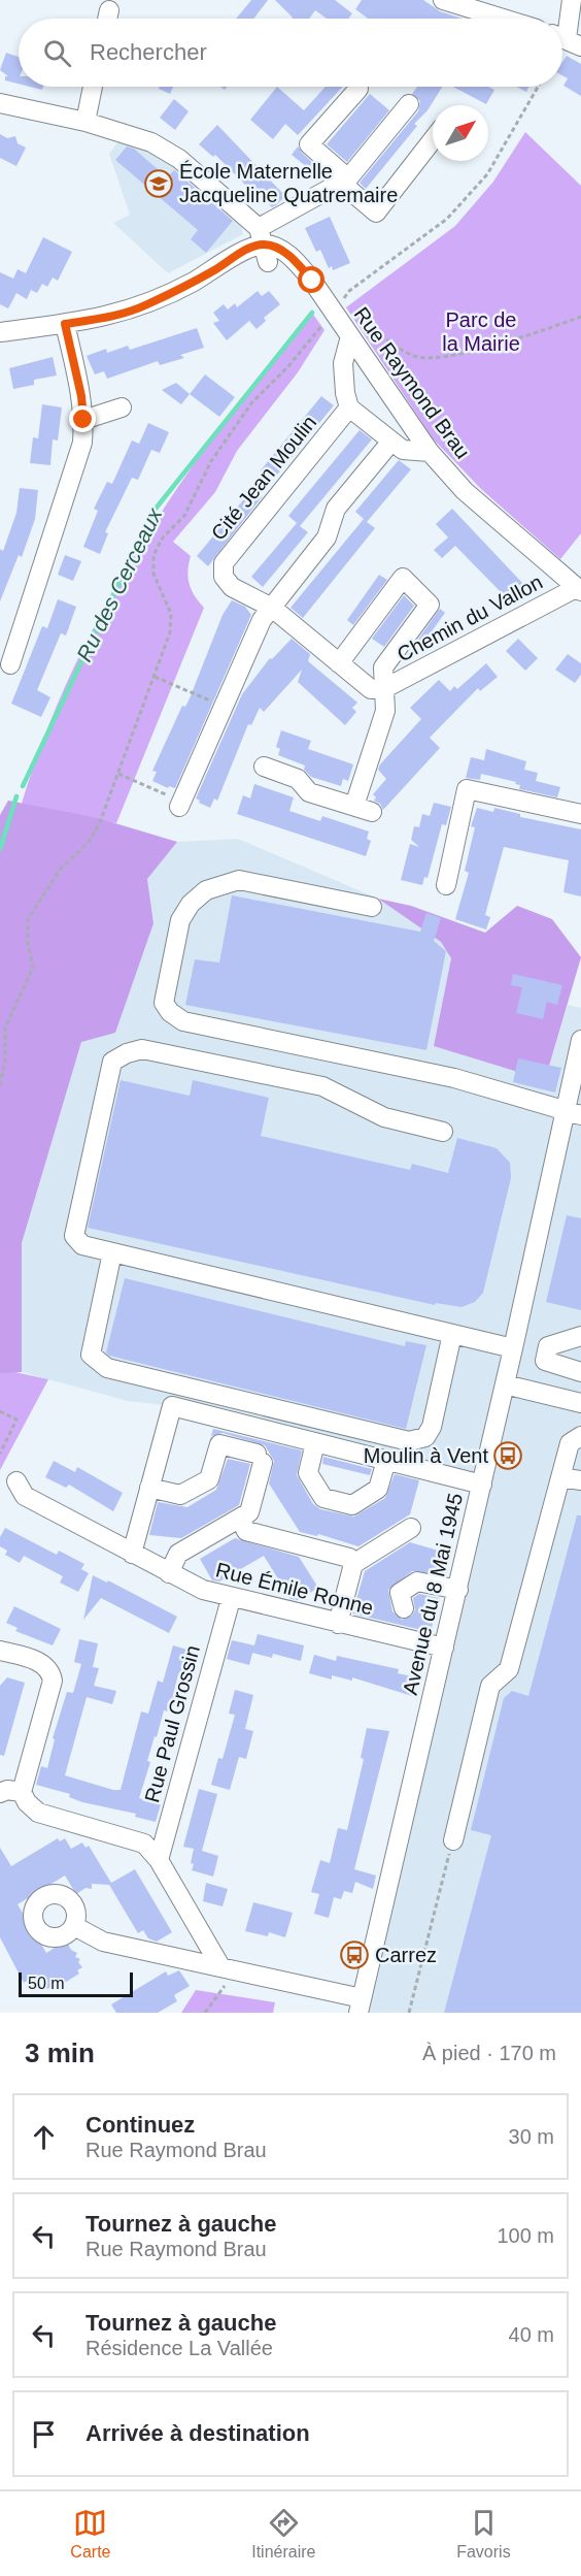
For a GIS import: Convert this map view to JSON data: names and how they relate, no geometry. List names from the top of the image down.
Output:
{
  "streets": {
    "street": [
      "Rue Raymond Brau",
      "Cité Jean Moulin",
      "Chemin du Vallon",
      "Rue Émile Ronne",
      "Avenue du 8 Mai 1945",
      "Rue Paul Grossin"
    ]
  },
  "crossings": [
    ["Rue Raymond Brau", "Chemin du Vallon"],
    ["Cité Jean Moulin", "Chemin du Vallon"],
    ["Rue Émile Ronne", "Avenue du 8 Mai 1945"],
    ["Rue Émile Ronne", "Rue Paul Grossin"]
  ],
  "water": ["Ru des Cerceaux"],
  "parks": ["Parc de la Mairie"],
  "places": {
    "school or university": ["École Maternelle Jacqueline Quatremaire"],
    "bus stop": ["Moulin à Vent", "Carrez"]
  },
  "scale_bar": "50 m",
  "north": "top right",
  "page": {
    "search": "Rechercher",
    "scale": "50 m",
    "heading": ["3 min", "À pied · 170 m"],
    "list": [
      ["Continuez", "Rue Raymond Brau", "30 m"],
      ["Tournez à gauche", "Rue Raymond Brau", "100 m"],
      ["Tournez à gauche", "Résidence La Vallée", "40 m"],
      "Arrivée à destination"
    ],
    "nav": ["Carte", "Itinéraire", "Favoris"]
  }
}
